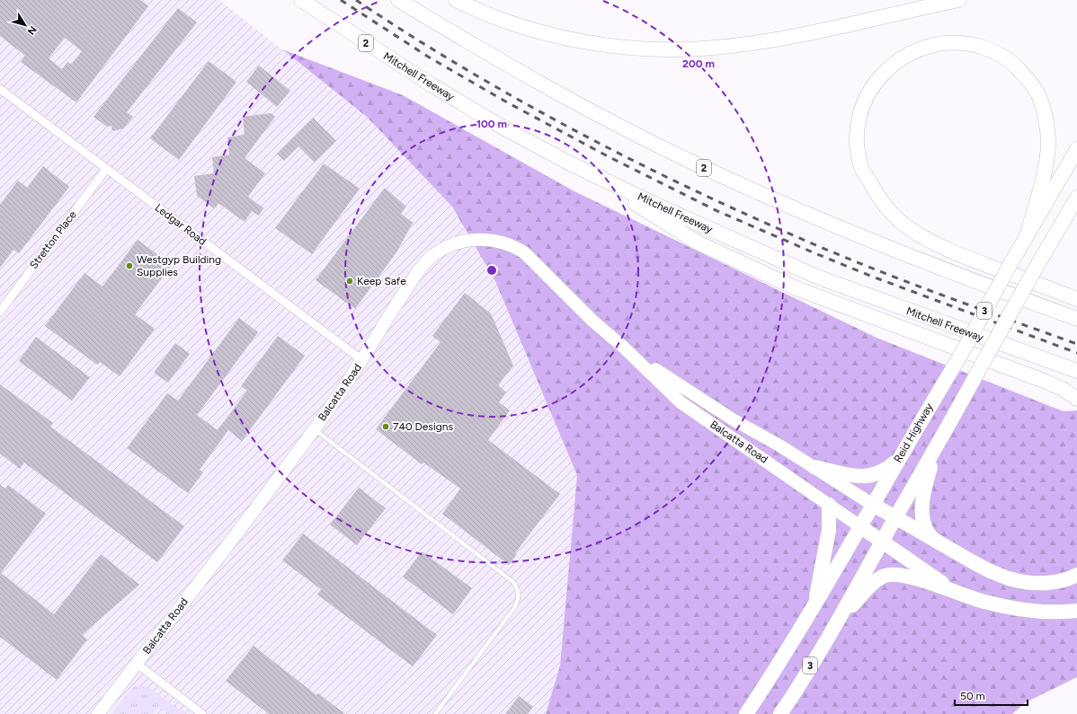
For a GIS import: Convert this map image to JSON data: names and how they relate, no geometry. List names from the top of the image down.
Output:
{
  "streets": {
    "highway": [
      "2",
      "Mitchell Freeway",
      "3",
      "Reid Highway"
    ],
    "main road": ["Balcatta Road"],
    "street": ["Ledgar Road", "Stretton Place"]
  },
  "crossings": [
    ["Ledgar Road", "Stretton Place"],
    ["Ledgar Road", "Balcatta Road"],
    ["Balcatta Road", "Reid Highway"]
  ],
  "places": ["Westgyp Building Supplies", "Keep Safe", "740 Designs"],
  "scale_bar": "50 m",
  "north": "bottom right",
  "rings": ["200 m", "100 m"]
}
